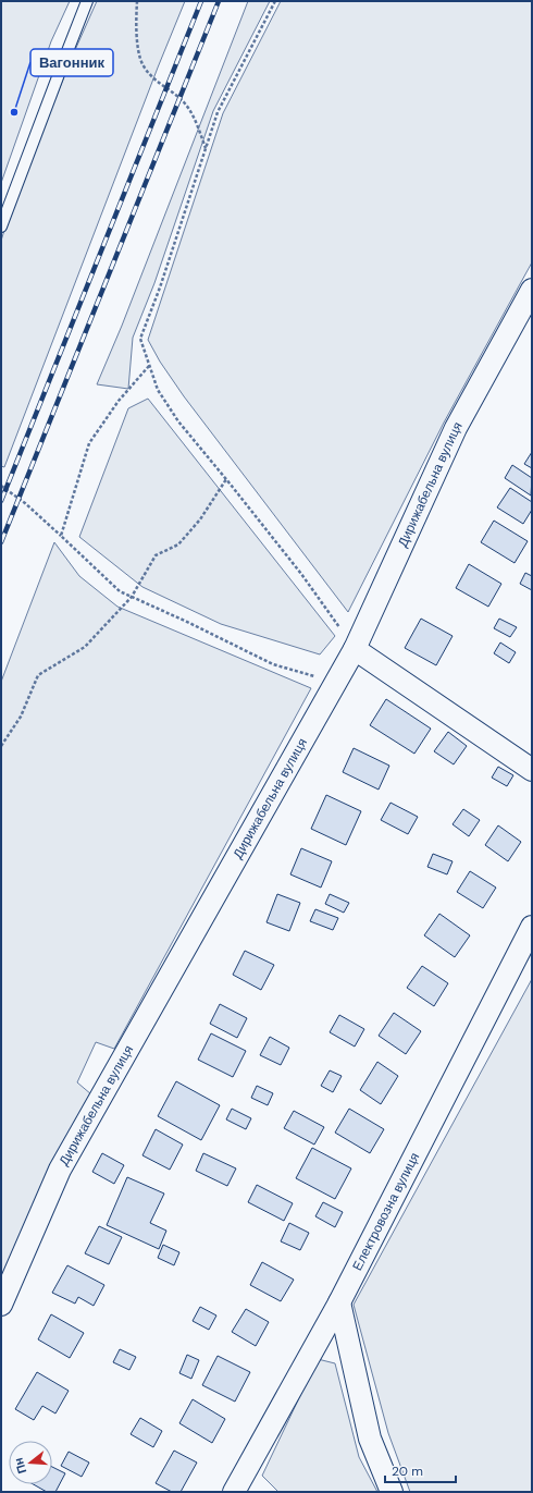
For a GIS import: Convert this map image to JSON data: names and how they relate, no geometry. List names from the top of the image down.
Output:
{
  "streets": {
    "street": ["Дирижабельна вулиця", "Електровозна вулиця"]
  },
  "places": ["Вагонник"],
  "scale_bar": "20 m",
  "north": "left"
}
